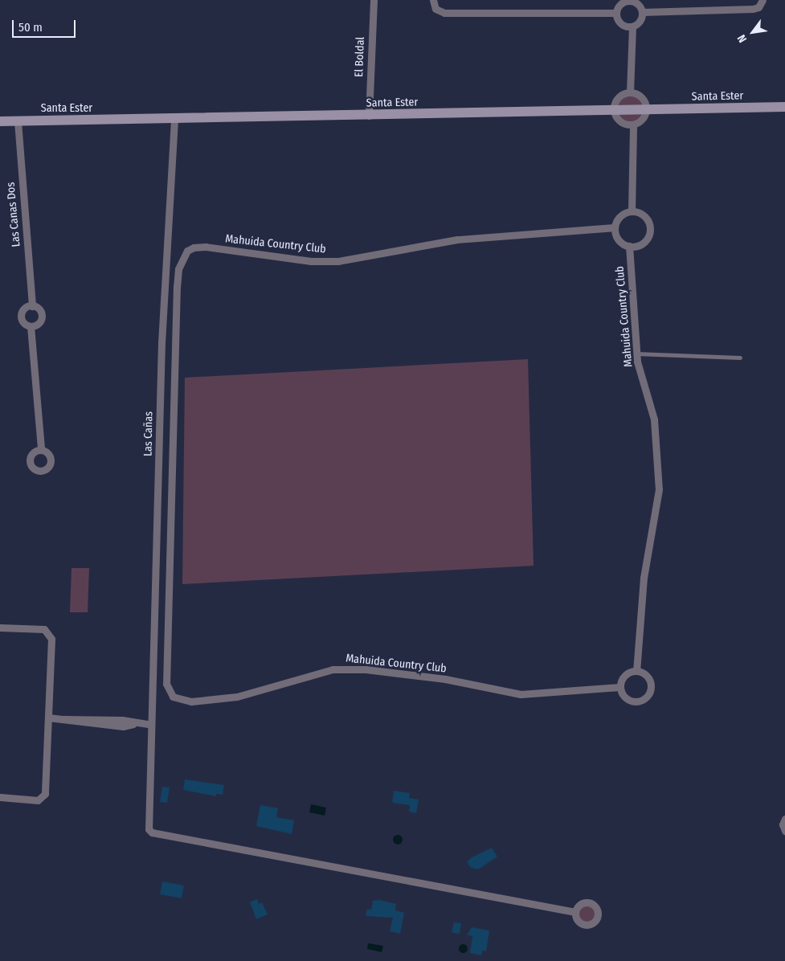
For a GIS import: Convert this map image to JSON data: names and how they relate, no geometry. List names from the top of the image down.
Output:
{
  "streets": {
    "street": [
      "El Boldal",
      "Santa Ester",
      "Las Canas Dos",
      "Mahuida Country Club",
      "Las Cañas"
    ]
  },
  "crossings": [
    ["El Boldal", "Santa Ester"],
    ["Santa Ester", "Las Canas Dos"],
    ["Santa Ester", "Las Cañas"]
  ],
  "scale_bar": "50 m",
  "north": "bottom left"
}
